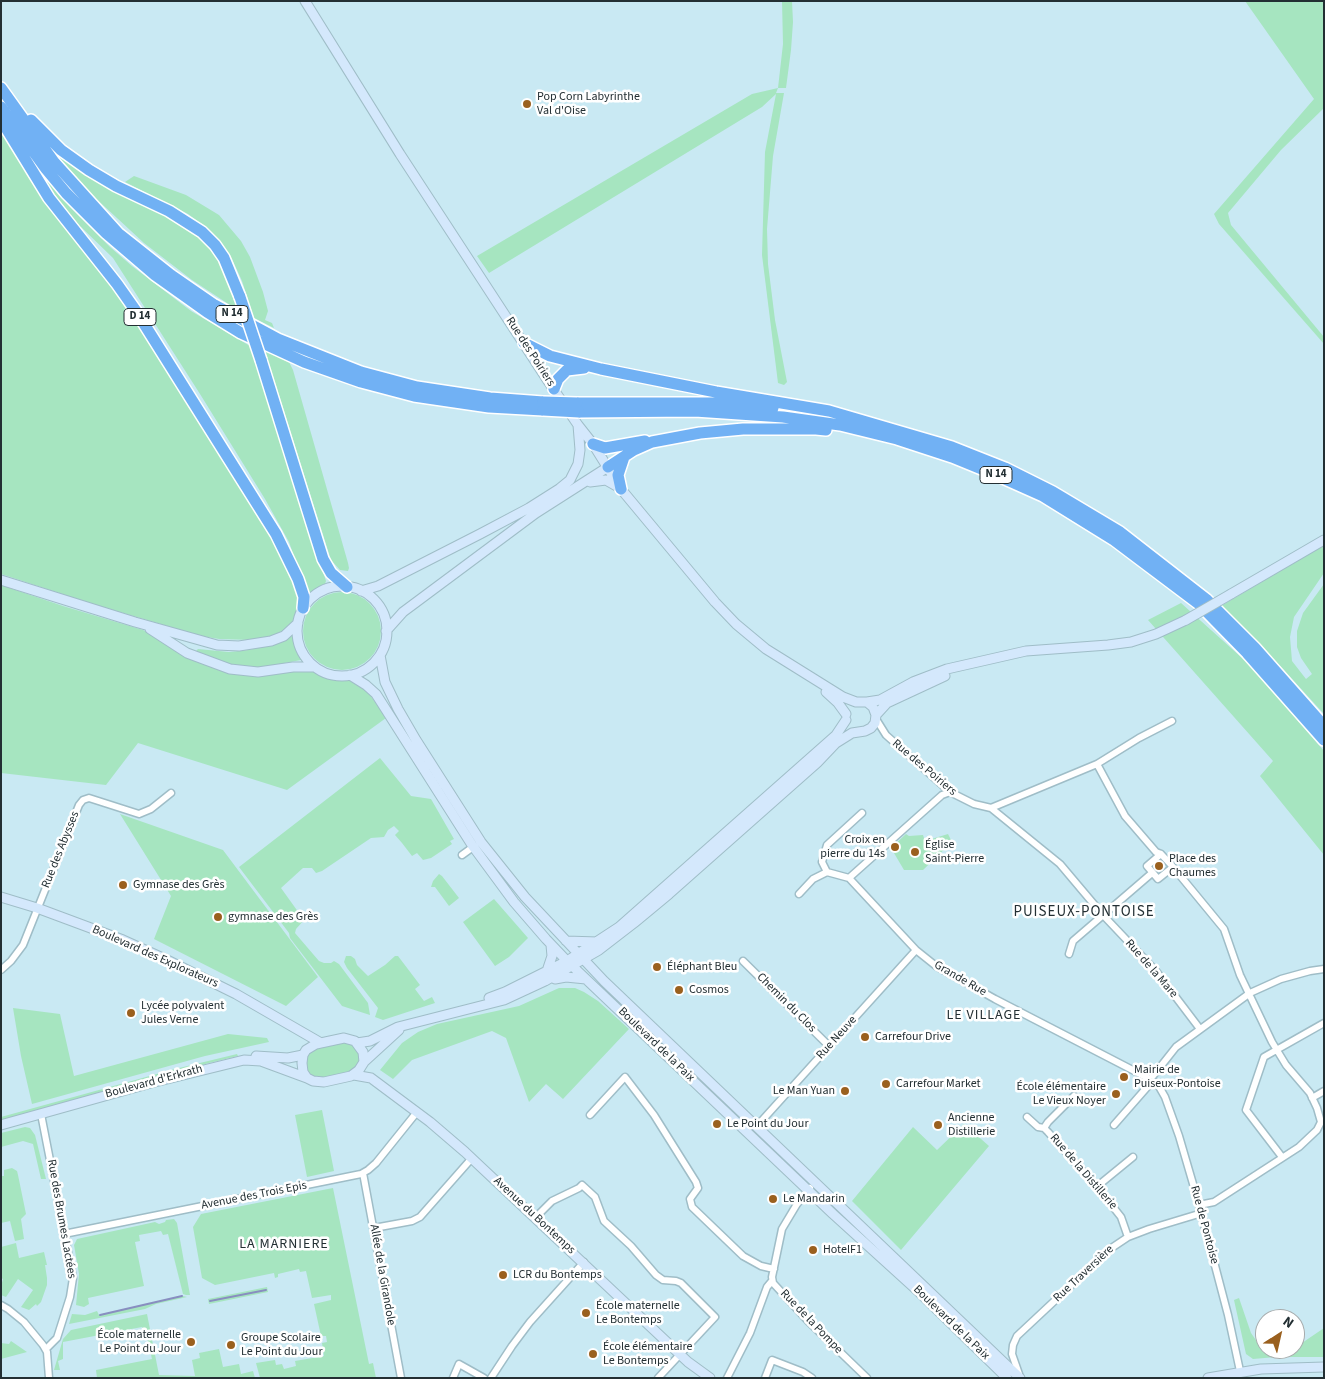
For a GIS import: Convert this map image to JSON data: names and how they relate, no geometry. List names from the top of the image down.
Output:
{
  "streets": {
    "highway": ["N 14", "D 14"],
    "main road": [
      "Rue des Poiriers",
      "Boulevard des Explorateurs",
      "Boulevard de la Paix",
      "Boulevard d'Erkrath",
      "Avenue du Bontemps"
    ],
    "street": [
      "Rue des Abysses",
      "Rue de la Mare",
      "Grande Rue",
      "Chemin du Clos",
      "Rue Neuve",
      "Rue de la Distillerie",
      "Avenue des Trois Epis",
      "Rue des Brumes Lactées",
      "Rue de Pontoise",
      "Rue Traversière",
      "Allée de la Girandole",
      "Rue de la Pompe"
    ]
  },
  "crossings": [
    ["D 14", "Boulevard de la Paix"],
    ["Rue des Poiriers", "Rue de la Mare"],
    ["Rue des Abysses", "Boulevard des Explorateurs"],
    ["Boulevard des Explorateurs", "Boulevard d'Erkrath"],
    ["Boulevard des Explorateurs", "Avenue du Bontemps"],
    ["Grande Rue", "Rue Neuve"],
    ["Grande Rue", "Rue de Pontoise"],
    ["Chemin du Clos", "Rue Neuve"],
    ["Rue Neuve", "Boulevard de la Paix"],
    ["Boulevard de la Paix", "Rue Traversière"],
    ["Boulevard de la Paix", "Rue de la Pompe"],
    ["Boulevard d'Erkrath", "Avenue du Bontemps"],
    ["Boulevard d'Erkrath", "Rue des Brumes Lactées"],
    ["Rue de la Distillerie", "Rue Traversière"],
    ["Avenue des Trois Epis", "Rue des Brumes Lactées"],
    ["Avenue des Trois Epis", "Allée de la Girandole"],
    ["Rue de Pontoise", "Rue Traversière"]
  ],
  "districts": ["PUISEUX-PONTOISE", "LE VILLAGE", "LA MARNIERE"],
  "places": [
    "Pop Corn Labyrinthe Val d'Oise",
    "Croix en pierre du 14s",
    "Église Saint-Pierre",
    "Place des Chaumes",
    "Gymnase des Grès",
    "gymnase des Grès",
    "Éléphant Bleu",
    "Cosmos",
    "Lycée polyvalent Jules Verne",
    "Carrefour Drive",
    "Mairie de Puiseux-Pontoise",
    "Carrefour Market",
    "Le Man Yuan",
    "École élémentaire Le Vieux Noyer",
    "Le Point du Jour",
    "Ancienne Distillerie",
    "Le Mandarin",
    "HotelF1",
    "LCR du Bontemps",
    "École maternelle Le Bontemps",
    "École maternelle Le Point du Jour",
    "Groupe Scolaire Le Point du Jour",
    "École élémentaire Le Bontemps"
  ],
  "north": "top right"
}
